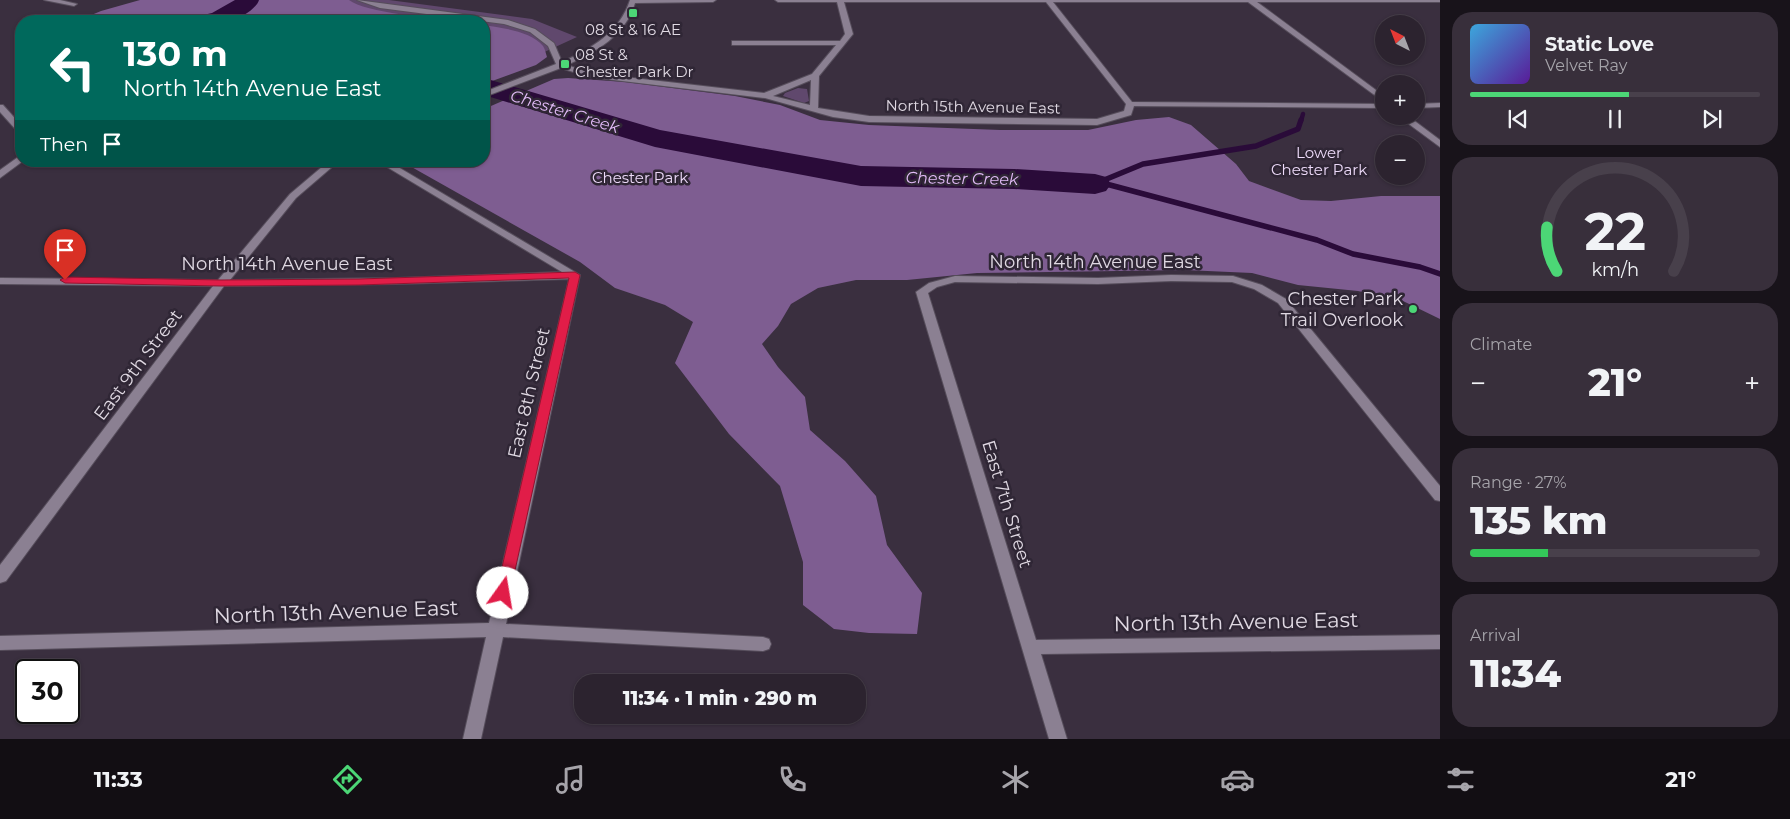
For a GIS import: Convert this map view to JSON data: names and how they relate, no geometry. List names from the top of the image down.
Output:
{
  "streets": {
    "street": [
      "North 15th Avenue East",
      "North 14th Avenue East",
      "East 9th Street",
      "East 8th Street",
      "East 7th Street",
      "North 13th Avenue East"
    ]
  },
  "crossings": [
    ["North 14th Avenue East", "East 9th Street"],
    ["North 14th Avenue East", "East 8th Street"],
    ["North 14th Avenue East", "East 7th Street"],
    ["East 8th Street", "North 13th Avenue East"],
    ["East 7th Street", "North 13th Avenue East"]
  ],
  "water": ["Chester Creek"],
  "parks": ["Lower Chester Park", "Chester Park"],
  "places": {
    "transit": ["08 St & 16 AE", "08 St & Chester Park Dr"],
    "other": ["Chester Park Trail Overlook"]
  },
  "north": "top left",
  "page": {
    "map_buttons": ["+", "−"],
    "turn": ["130 m", "North 14th Avenue East"],
    "song": ["Static Love", "Velvet Ray"],
    "then": "Then",
    "tile": [
      "Climate",
      ["Range · 27%", "135 km"],
      ["Arrival", "11:34"]
    ],
    "heat": ["−", "21°", "+"],
    "limit": "30",
    "trip": "11:34 · 1 min · 290 m",
    "tabs": ["11:33", "21°"],
    "gauge": ["22", "km/h"]
  }
}
